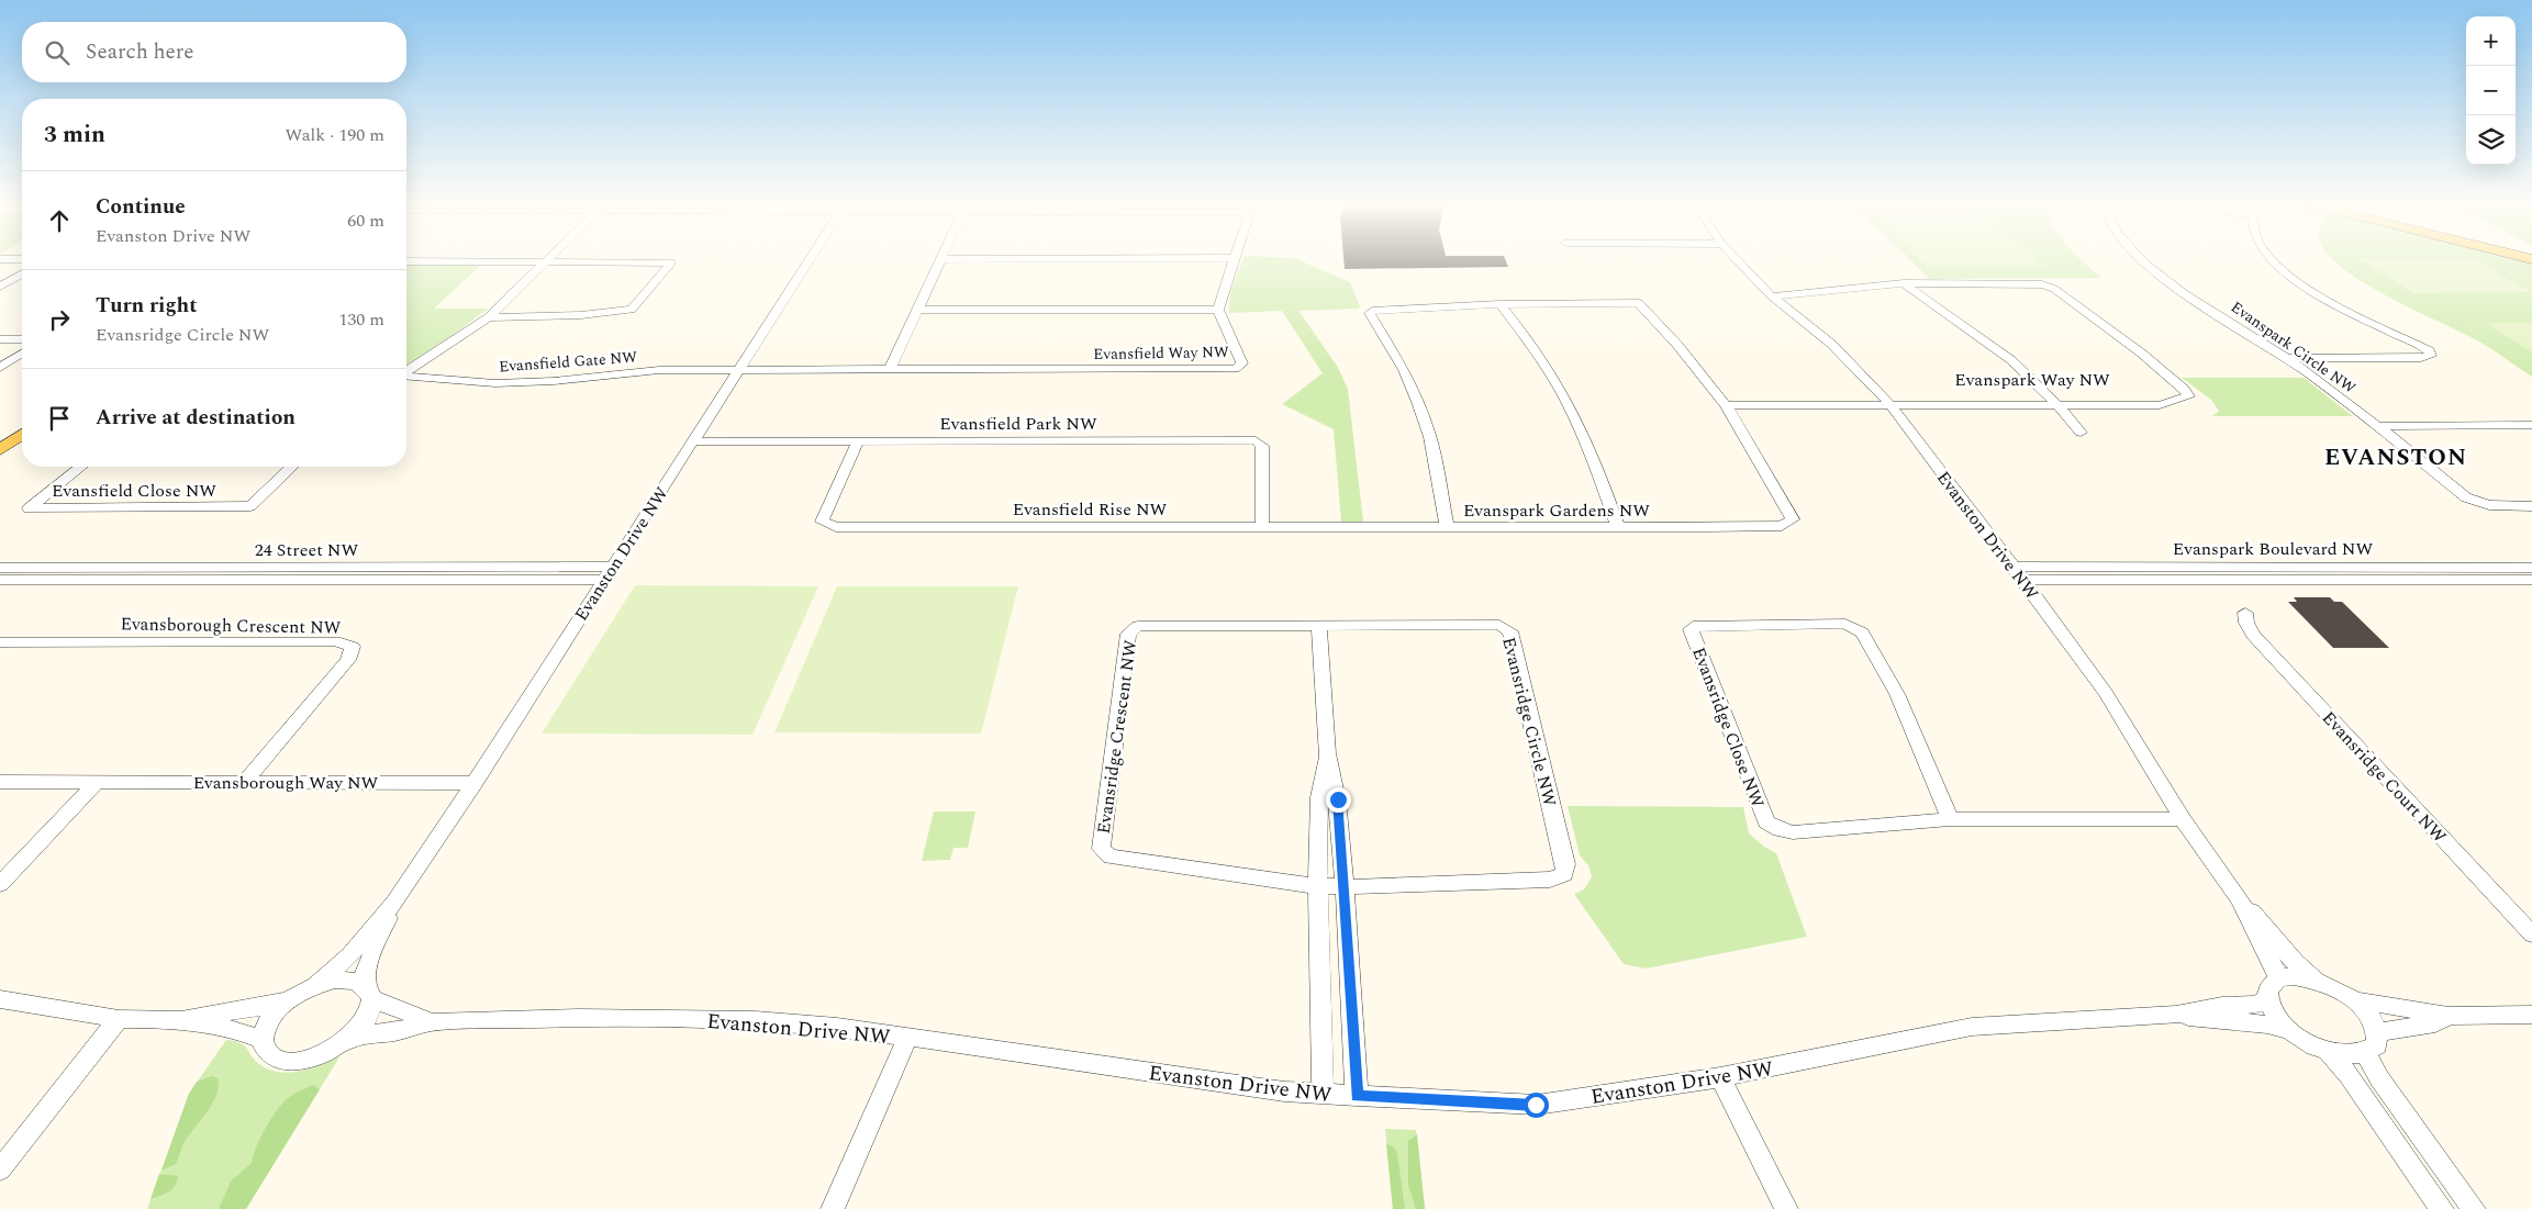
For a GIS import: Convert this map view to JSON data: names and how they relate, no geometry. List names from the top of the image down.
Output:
{
  "streets": {
    "street": [
      "Evanspark Circle NW",
      "Evansfield Way NW",
      "Evansfield Gate NW",
      "Evanspark Way NW",
      "Evansfield Park NW",
      "Evansfield Close NW",
      "Evansfield Rise NW",
      "Evanspark Gardens NW",
      "Evanston Drive NW",
      "Evanspark Boulevard NW",
      "24 Street NW",
      "Evansborough Crescent NW",
      "Evansridge Circle NW",
      "Evansridge Close NW",
      "Evansridge Crescent NW",
      "Evansridge Court NW",
      "Evansborough Way NW"
    ]
  },
  "crossings": [
    ["Evansfield Way NW", "Evansfield Gate NW"],
    ["Evansfield Way NW", "Evanston Drive NW"],
    ["Evansfield Gate NW", "Evanston Drive NW"],
    ["Evanspark Way NW", "Evanston Drive NW"],
    ["Evansfield Park NW", "Evansfield Rise NW"],
    ["Evansfield Park NW", "Evanston Drive NW"],
    ["Evansfield Rise NW", "Evanspark Gardens NW"],
    ["Evanston Drive NW", "Evanspark Boulevard NW"],
    ["Evanston Drive NW", "24 Street NW"],
    ["Evanston Drive NW", "Evansridge Close NW"],
    ["Evanston Drive NW", "Evansborough Way NW"],
    ["Evansborough Crescent NW", "Evansborough Way NW"],
    ["Evansridge Circle NW", "Evansridge Crescent NW"]
  ],
  "districts": ["EVANSTON"],
  "page": {
    "map_buttons": ["+", "−"],
    "search": "Search here",
    "heading": ["3 min", "Walk · 190 m"],
    "list": [
      ["Continue", "Evanston Drive NW", "60 m"],
      ["Turn right", "Evansridge Circle NW", "130 m"],
      "Arrive at destination"
    ]
  }
}
